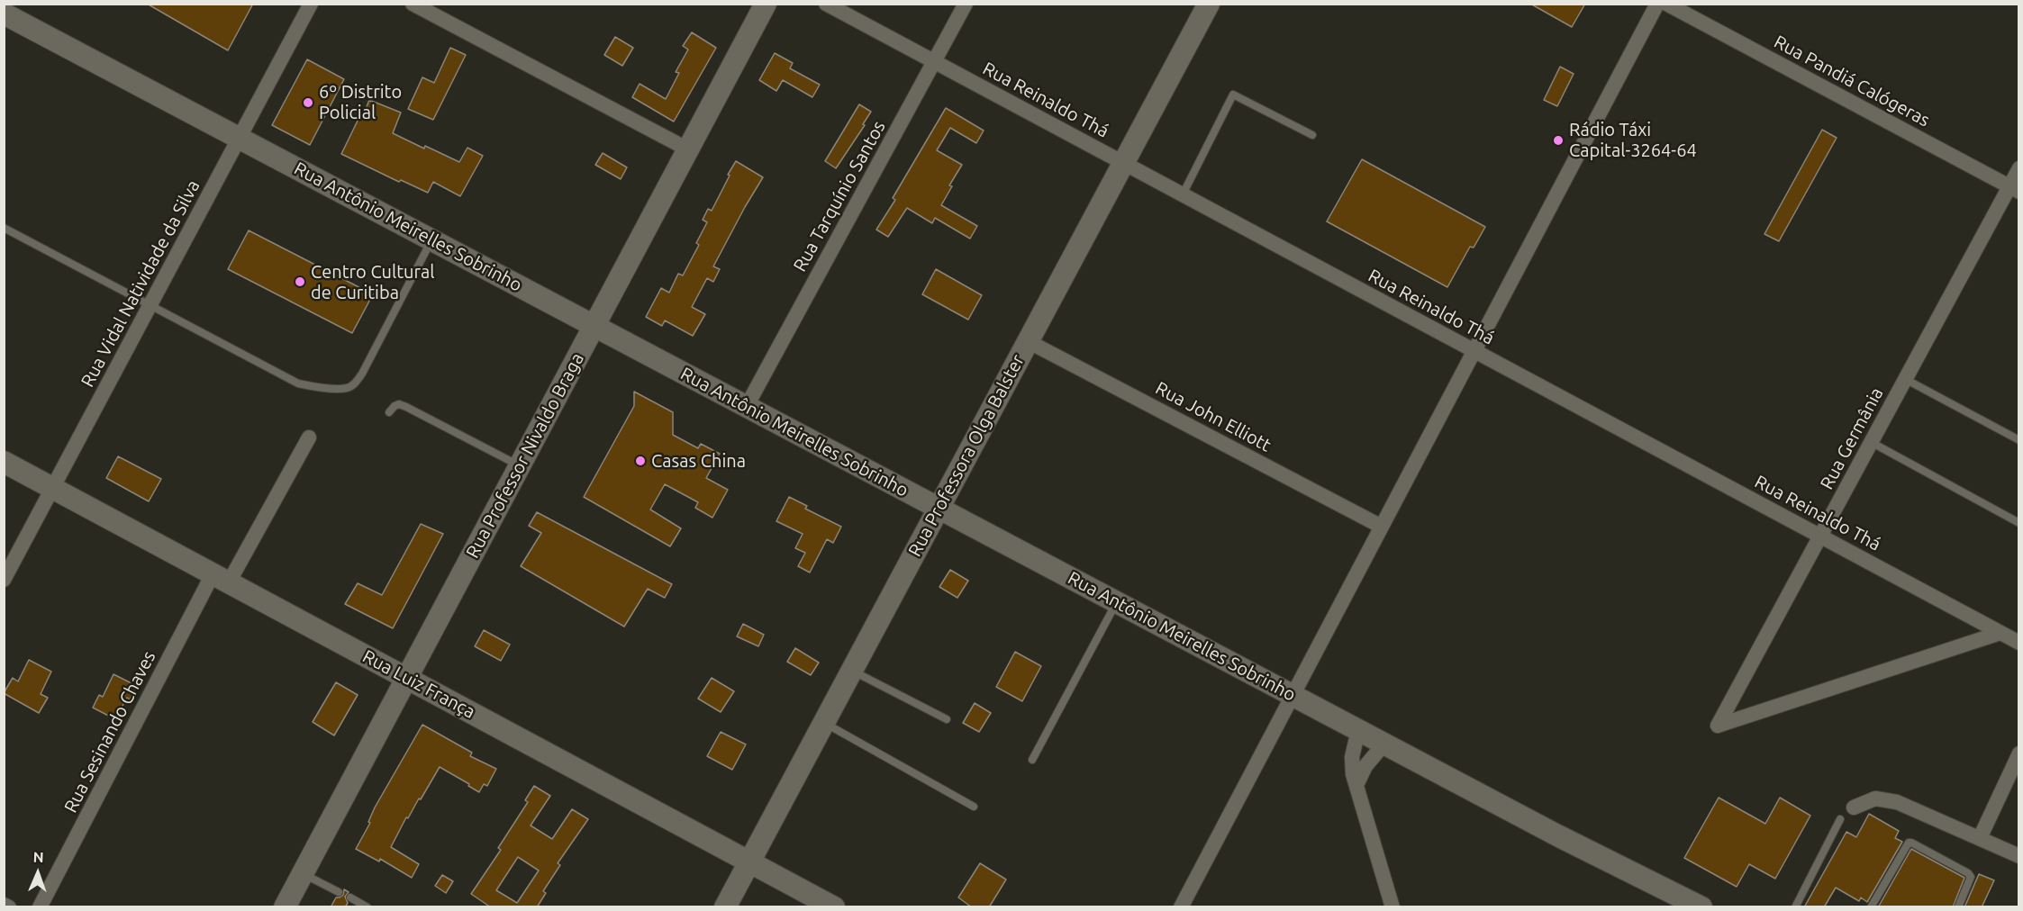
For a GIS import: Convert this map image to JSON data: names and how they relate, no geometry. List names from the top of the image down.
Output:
{
  "streets": {
    "main road": [
      "Rua Antônio Meirelles Sobrinho",
      "Rua Professor Nivaldo Braga",
      "Rua Professora Olga Balster",
      "Rua Luiz França"
    ],
    "street": [
      "Rua Pandiá Calógeras",
      "Rua Reinaldo Thá",
      "Rua Tarquínio Santos",
      "Rua Vidal Natividade da Silva",
      "Rua John Elliott",
      "Rua Germânia",
      "Rua Sesinando Chaves"
    ]
  },
  "crossings": [
    ["Rua Pandiá Calógeras", "Rua Germânia"],
    ["Rua Reinaldo Thá", "Rua Tarquínio Santos"],
    ["Rua Reinaldo Thá", "Rua Germânia"],
    ["Rua Reinaldo Thá", "Rua Professora Olga Balster"],
    ["Rua Tarquínio Santos", "Rua Antônio Meirelles Sobrinho"],
    ["Rua Antônio Meirelles Sobrinho", "Rua Vidal Natividade da Silva"],
    ["Rua Antônio Meirelles Sobrinho", "Rua Professor Nivaldo Braga"],
    ["Rua Antônio Meirelles Sobrinho", "Rua Professora Olga Balster"],
    ["Rua Vidal Natividade da Silva", "Rua Luiz França"],
    ["Rua John Elliott", "Rua Professora Olga Balster"],
    ["Rua Professor Nivaldo Braga", "Rua Luiz França"],
    ["Rua Professora Olga Balster", "Rua Luiz França"],
    ["Rua Luiz França", "Rua Sesinando Chaves"]
  ],
  "places": [
    "6º Distrito Policial",
    "Rádio Táxi Capital-3264-64",
    "Centro Cultural de Curitiba",
    "Casas China"
  ],
  "north": "top"
}
